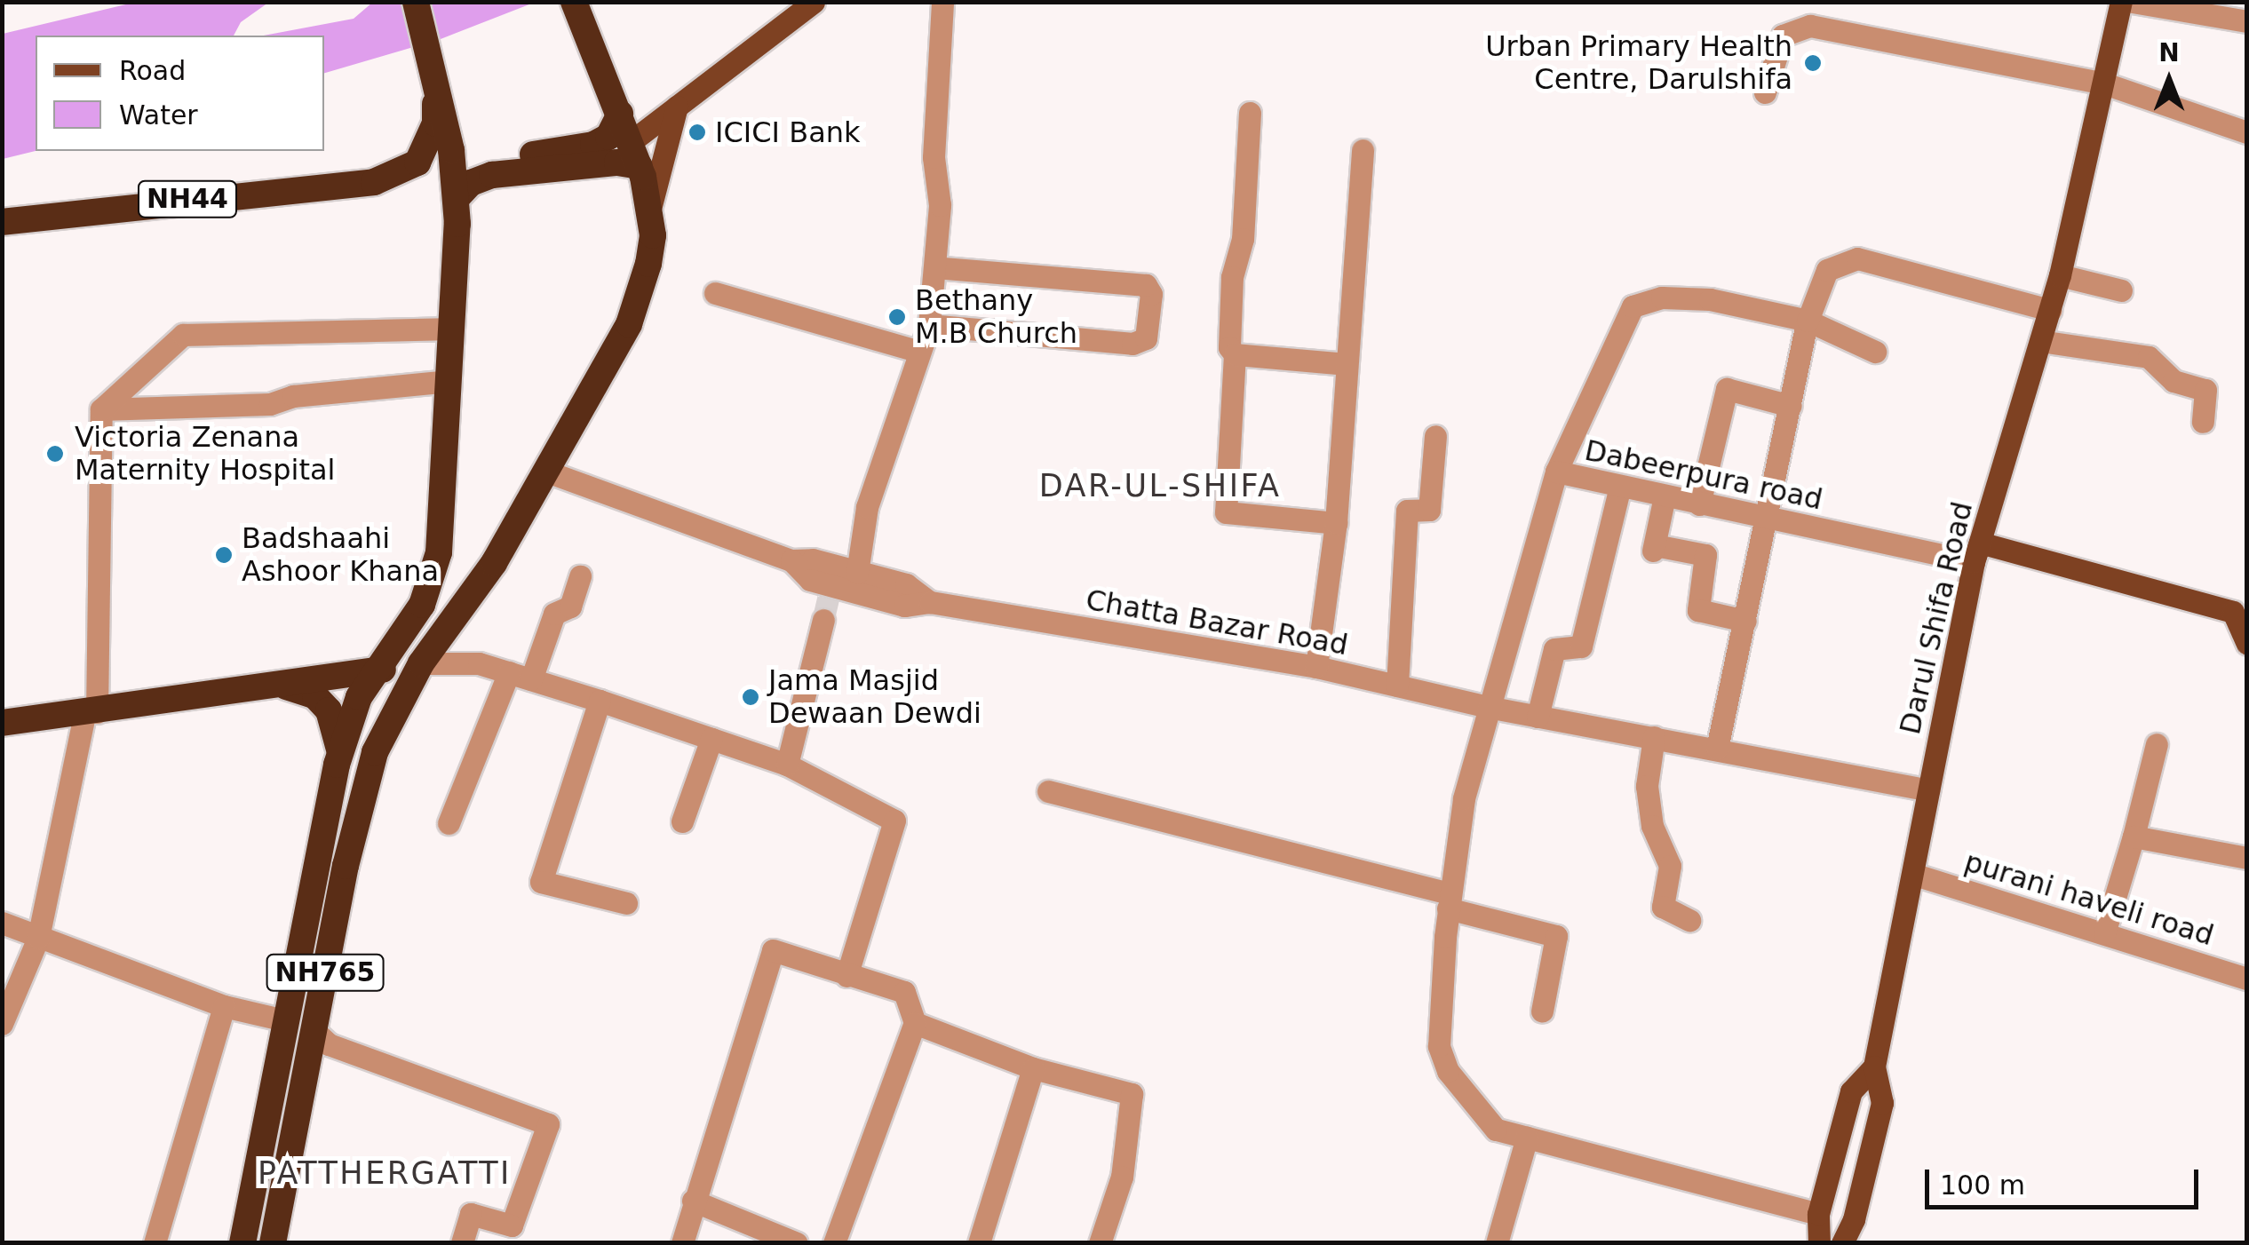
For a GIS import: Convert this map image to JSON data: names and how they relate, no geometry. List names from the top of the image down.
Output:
{
  "streets": {
    "highway": ["NH44", "NH765"],
    "main road": ["Darul Shifa Road"],
    "street": ["Dabeerpura road", "Chatta Bazar Road", "purani haveli road"]
  },
  "crossings": [
    ["Dabeerpura road", "Darul Shifa Road"],
    ["Dabeerpura road", "Chatta Bazar Road"],
    ["Darul Shifa Road", "Chatta Bazar Road"],
    ["Darul Shifa Road", "purani haveli road"]
  ],
  "districts": ["DAR-UL-SHIFA", "PATTHERGATTI"],
  "places": [
    "Urban Primary Health Centre, Darulshifa",
    "ICICI Bank",
    "Bethany M.B Church",
    "Victoria Zenana Maternity Hospital",
    "Badshaahi Ashoor Khana",
    "Jama Masjid Dewaan Dewdi"
  ],
  "legend": ["Road", "Water"],
  "scale_bar": "100 m",
  "north": "top"
}
